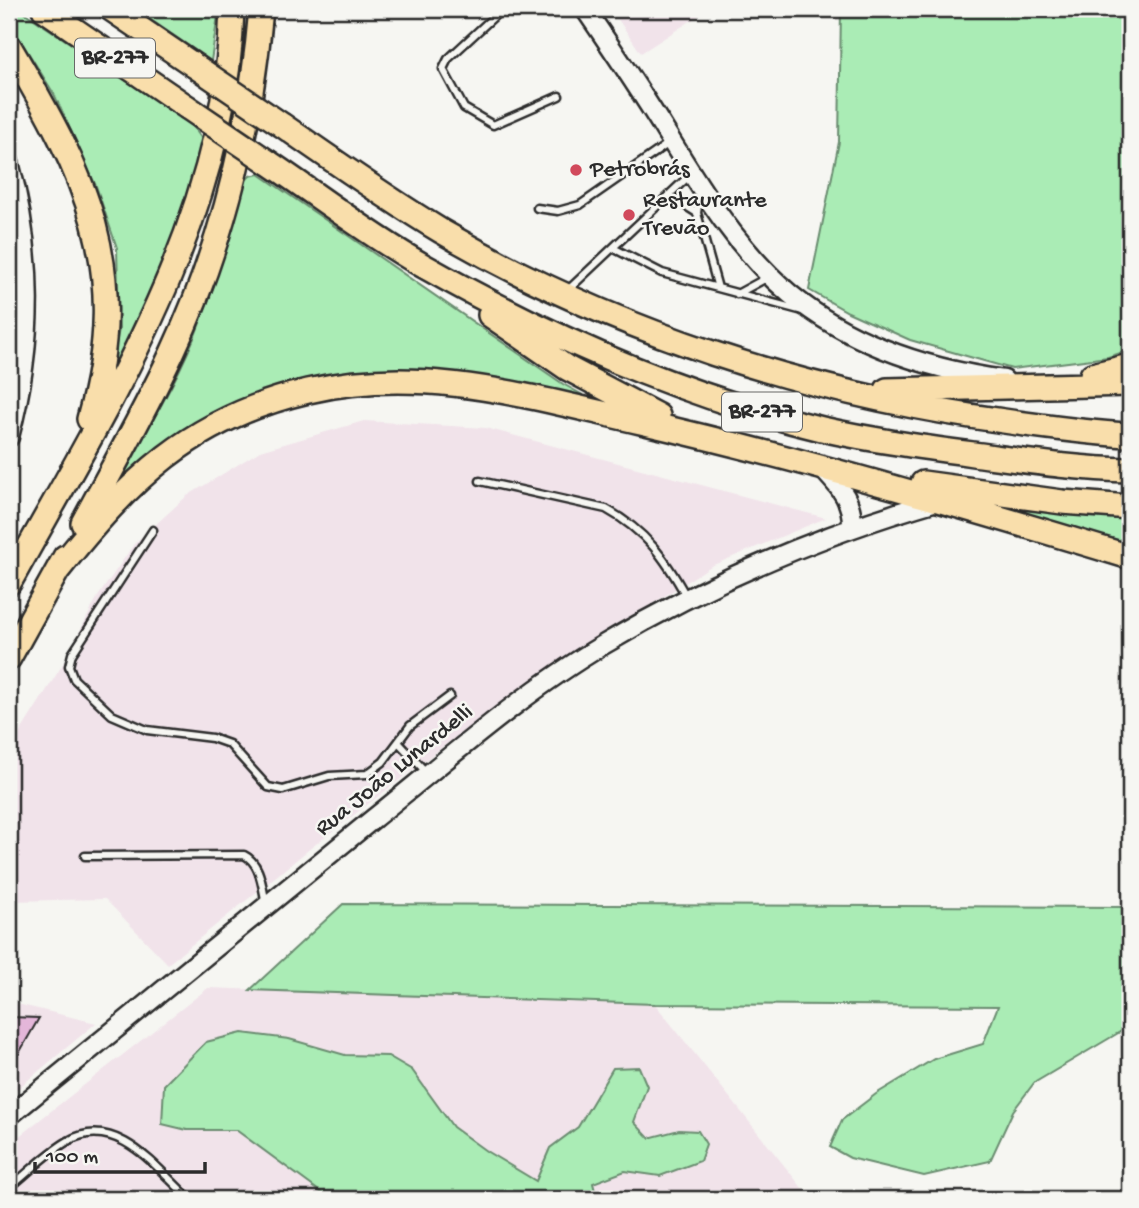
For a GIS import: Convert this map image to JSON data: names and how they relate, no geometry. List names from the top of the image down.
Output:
{
  "streets": {
    "highway": ["BR-277"],
    "street": ["Rua João Lunardelli"]
  },
  "places": ["Petrobrás", "Restaurante Trevão"],
  "scale_bar": "100 m"
}
